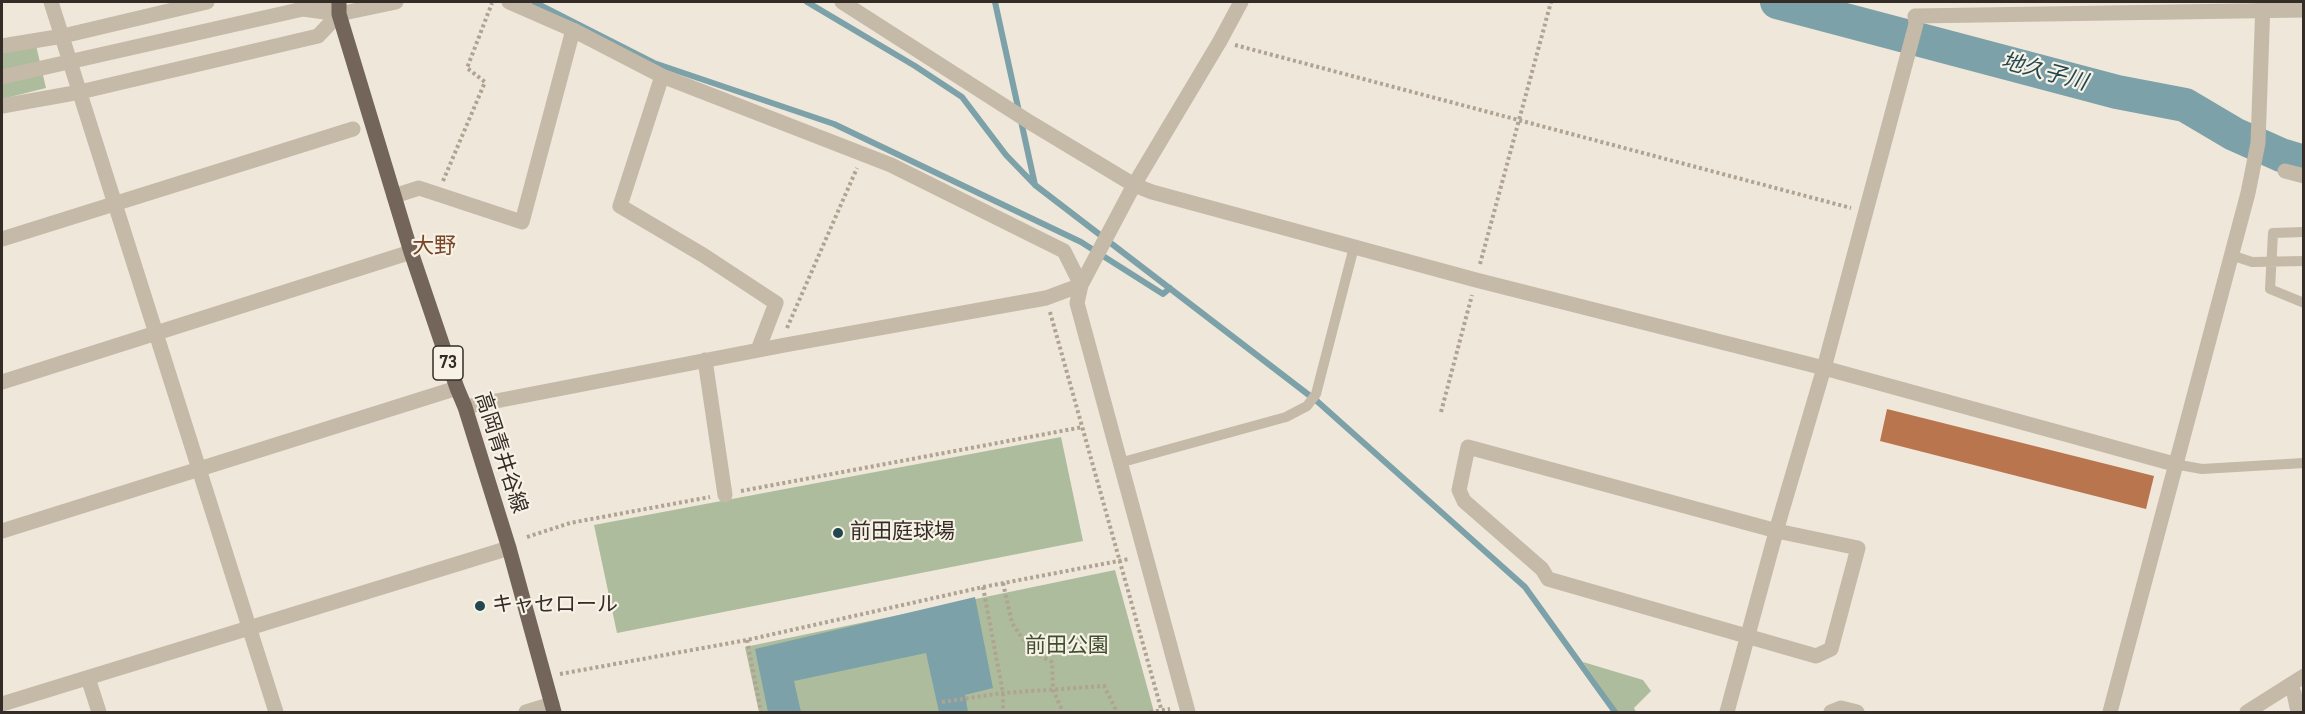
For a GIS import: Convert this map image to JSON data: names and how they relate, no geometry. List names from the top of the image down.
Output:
{
  "streets": {
    "main road": ["73", "高岡青井谷線"]
  },
  "districts": ["大野"],
  "water": ["地久子川"],
  "parks": ["前田公園"],
  "places": ["前田庭球場", "キャセロール"]
}
